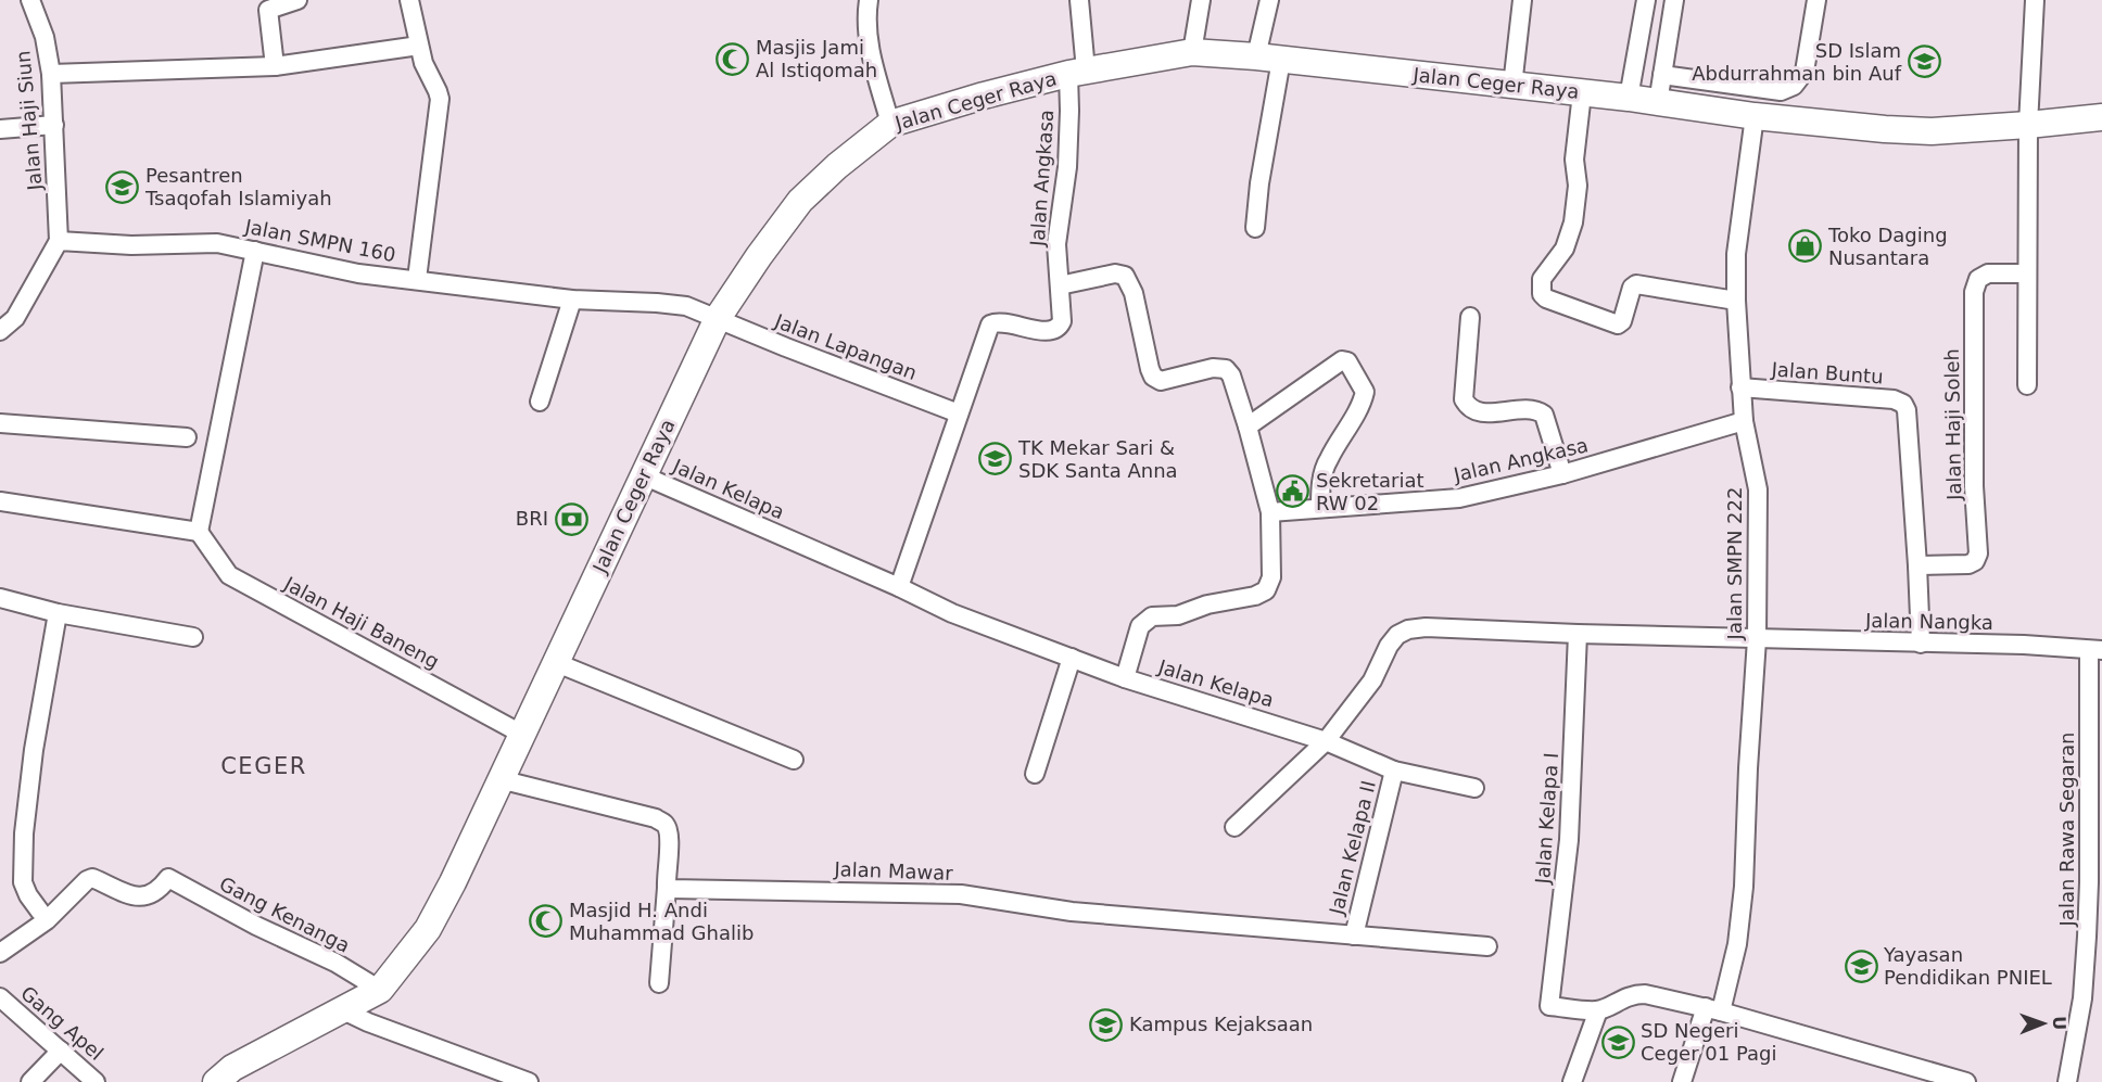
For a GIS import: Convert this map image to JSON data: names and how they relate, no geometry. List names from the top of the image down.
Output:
{
  "streets": {
    "main road": ["Jalan Ceger Raya"],
    "street": [
      "Jalan Haji Siun",
      "Jalan Angkasa",
      "Jalan SMPN 160",
      "Jalan Lapangan",
      "Jalan Buntu",
      "Jalan Haji Soleh",
      "Jalan Kelapa",
      "Jalan SMPN 222",
      "Jalan Nangka",
      "Jalan Haji Baneng",
      "Jalan Kelapa I",
      "Jalan Rawa Segaran",
      "Jalan Kelapa II",
      "Jalan Mawar",
      "Gang Kenanga",
      "Gang Apel"
    ]
  },
  "crossings": [
    ["Jalan Ceger Raya", "Jalan Angkasa"],
    ["Jalan Ceger Raya", "Jalan SMPN 160"],
    ["Jalan Ceger Raya", "Jalan Lapangan"],
    ["Jalan Ceger Raya", "Jalan Kelapa"],
    ["Jalan Ceger Raya", "Jalan SMPN 222"],
    ["Jalan Ceger Raya", "Jalan Haji Baneng"],
    ["Jalan Ceger Raya", "Gang Kenanga"],
    ["Jalan Haji Siun", "Jalan SMPN 160"],
    ["Jalan Angkasa", "Jalan Lapangan"],
    ["Jalan Angkasa", "Jalan SMPN 222"],
    ["Jalan SMPN 160", "Jalan Lapangan"],
    ["Jalan Buntu", "Jalan Haji Soleh"],
    ["Jalan Buntu", "Jalan SMPN 222"],
    ["Jalan Kelapa", "Jalan Kelapa II"],
    ["Jalan SMPN 222", "Jalan Nangka"],
    ["Jalan Nangka", "Jalan Rawa Segaran"],
    ["Jalan Kelapa II", "Jalan Mawar"]
  ],
  "districts": ["CEGER"],
  "places": {
    "mosque": ["Masjis Jami Al Istiqomah", "Masjid H. Andi Muhammad Ghalib"],
    "school or university": [
      "SD Islam Abdurrahman bin Auf",
      "Pesantren Tsaqofah Islamiyah",
      "TK Mekar Sari & SDK Santa Anna",
      "Yayasan Pendidikan PNIEL",
      "Kampus Kejaksaan",
      "SD Negeri Ceger 01 Pagi"
    ],
    "shop": ["Toko Daging Nusantara"],
    "public building": ["Sekretariat RW 02"],
    "bank": ["BRI"]
  },
  "north": "right"
}
